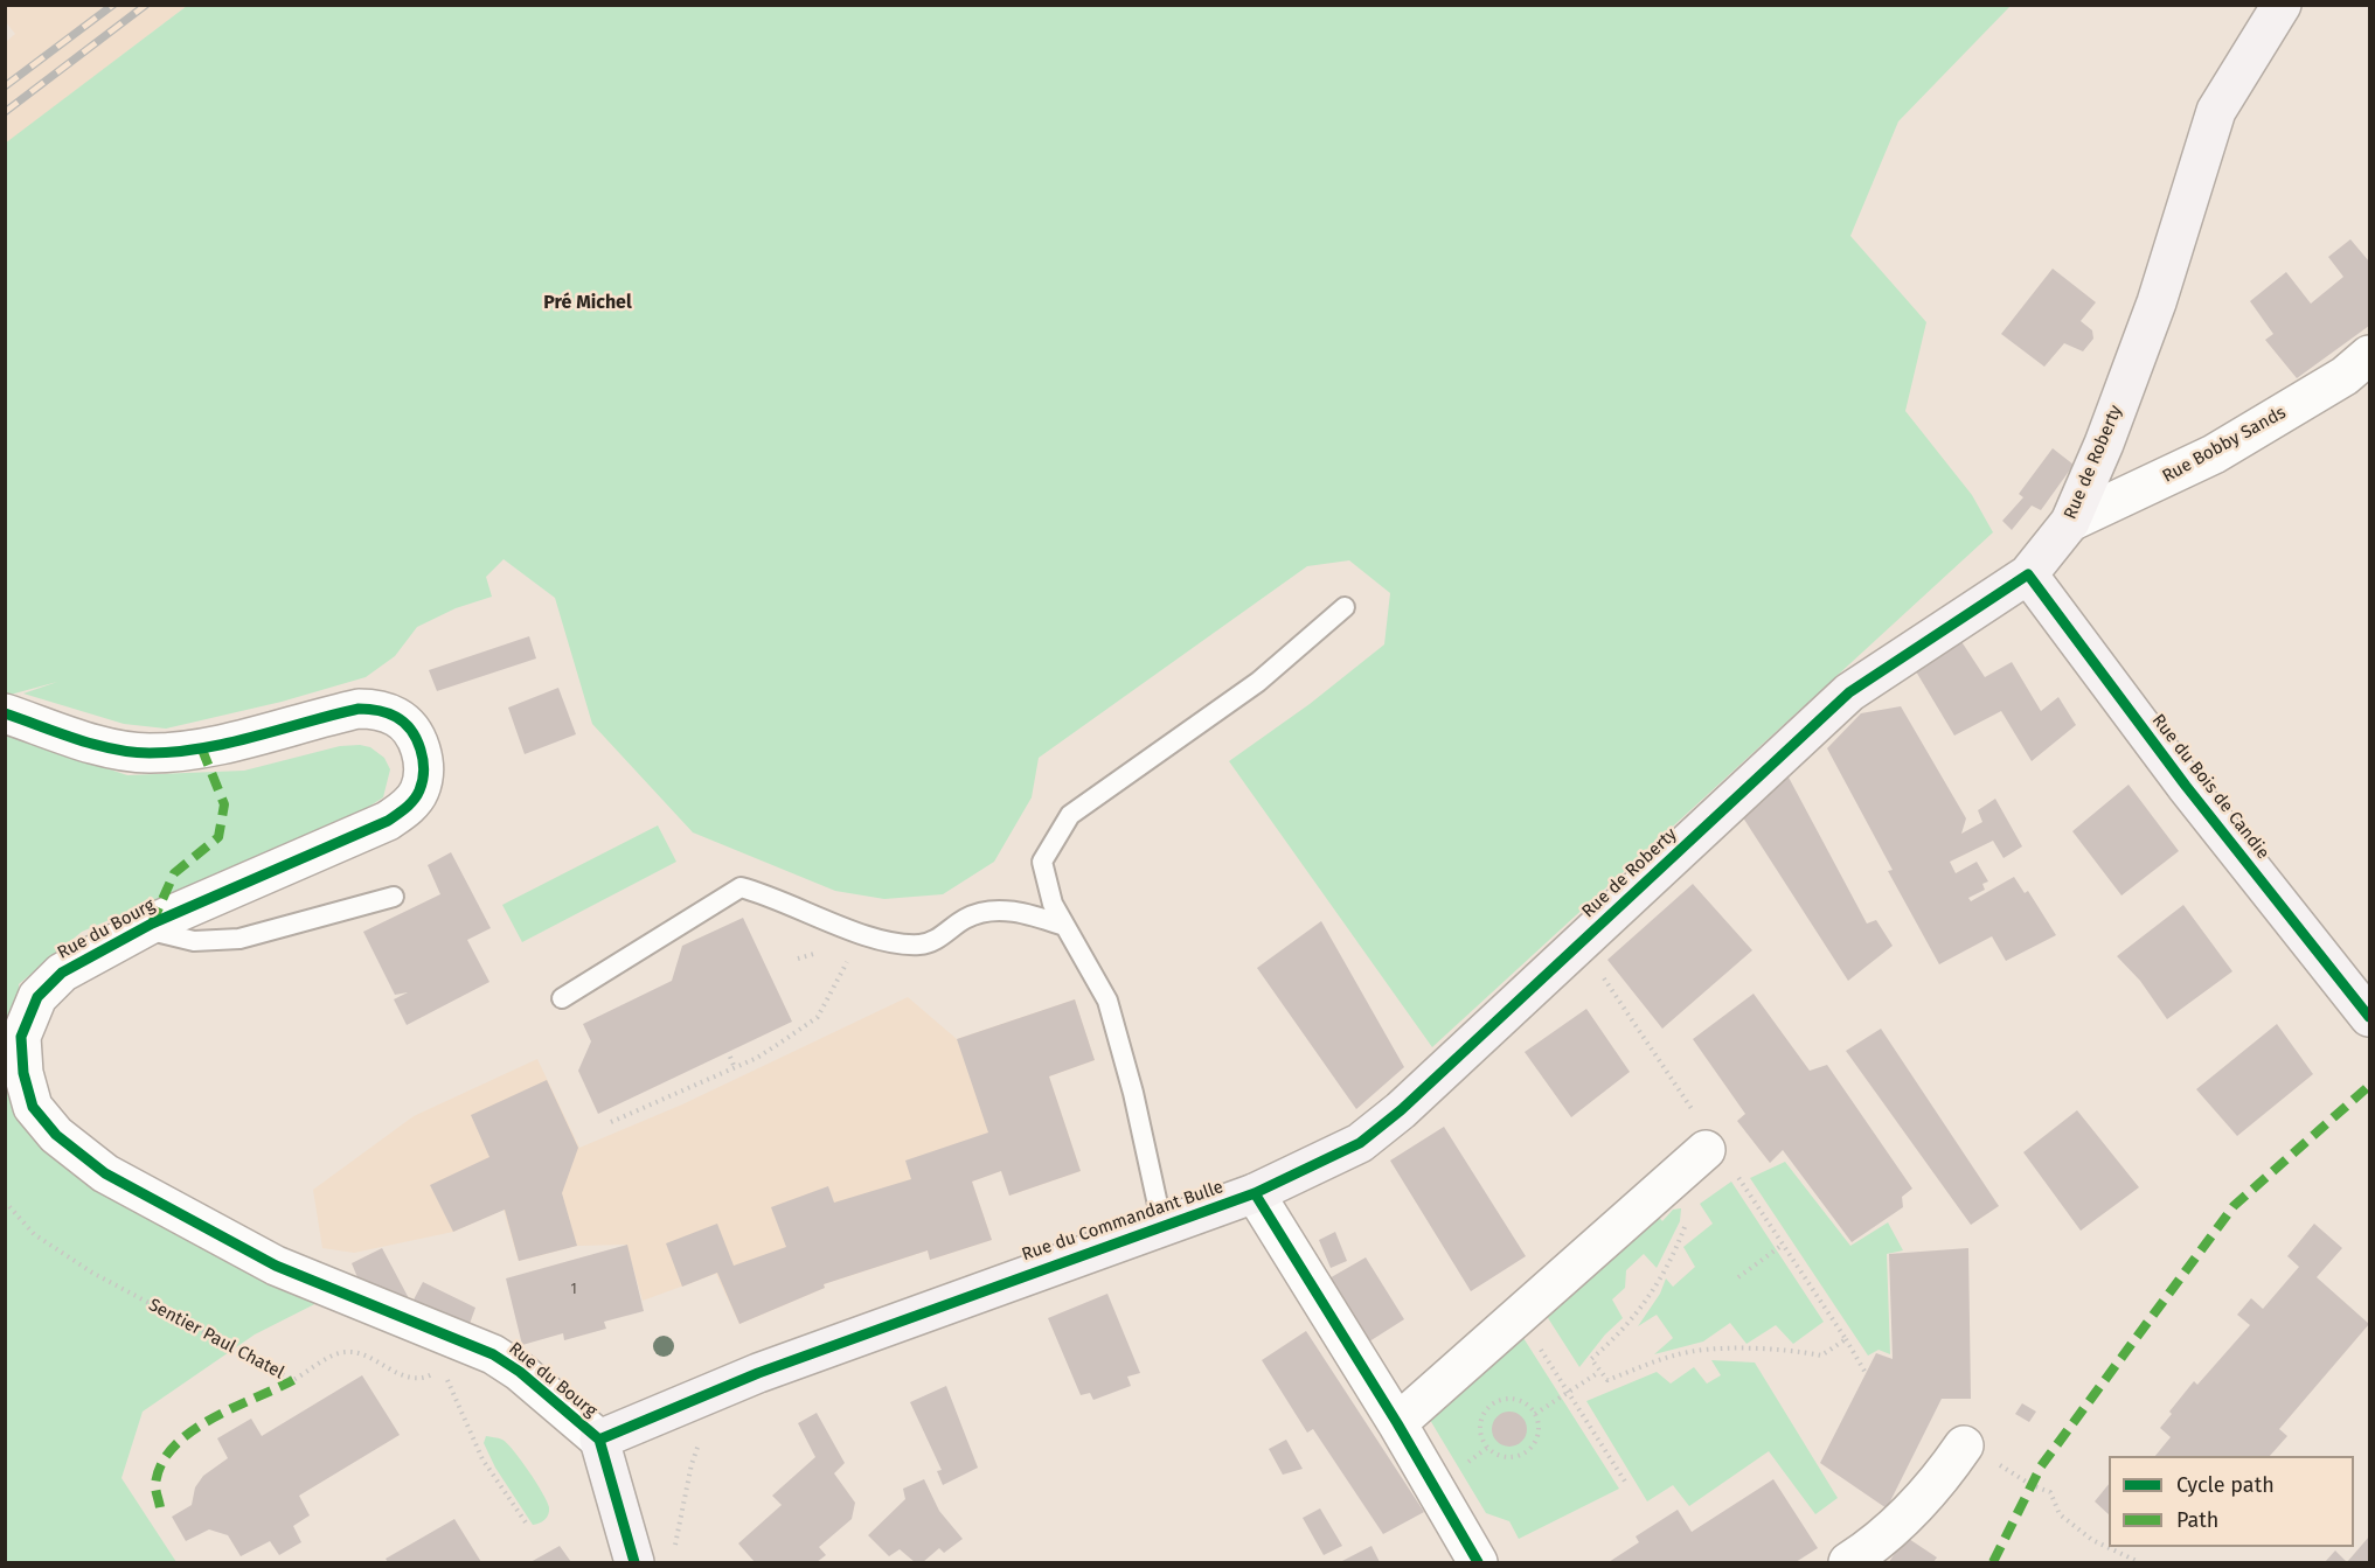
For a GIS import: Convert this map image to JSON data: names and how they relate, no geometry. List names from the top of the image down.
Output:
{
  "streets": {
    "street": [
      "Rue Bobby Sands",
      "Rue de Roberty",
      "Rue du Bois de Candie",
      "Rue du Bourg",
      "Rue du Commandant Bulle"
    ],
    "path": ["Sentier Paul Chatel"]
  },
  "crossings": [
    ["Rue Bobby Sands", "Rue de Roberty"],
    ["Rue de Roberty", "Rue du Bois de Candie"],
    ["Rue de Roberty", "Rue du Commandant Bulle"],
    ["Rue du Bourg", "Rue du Commandant Bulle"]
  ],
  "districts": ["Pré Michel"],
  "house_numbers": ["1"],
  "legend": ["Cycle path", "Path"]
}
